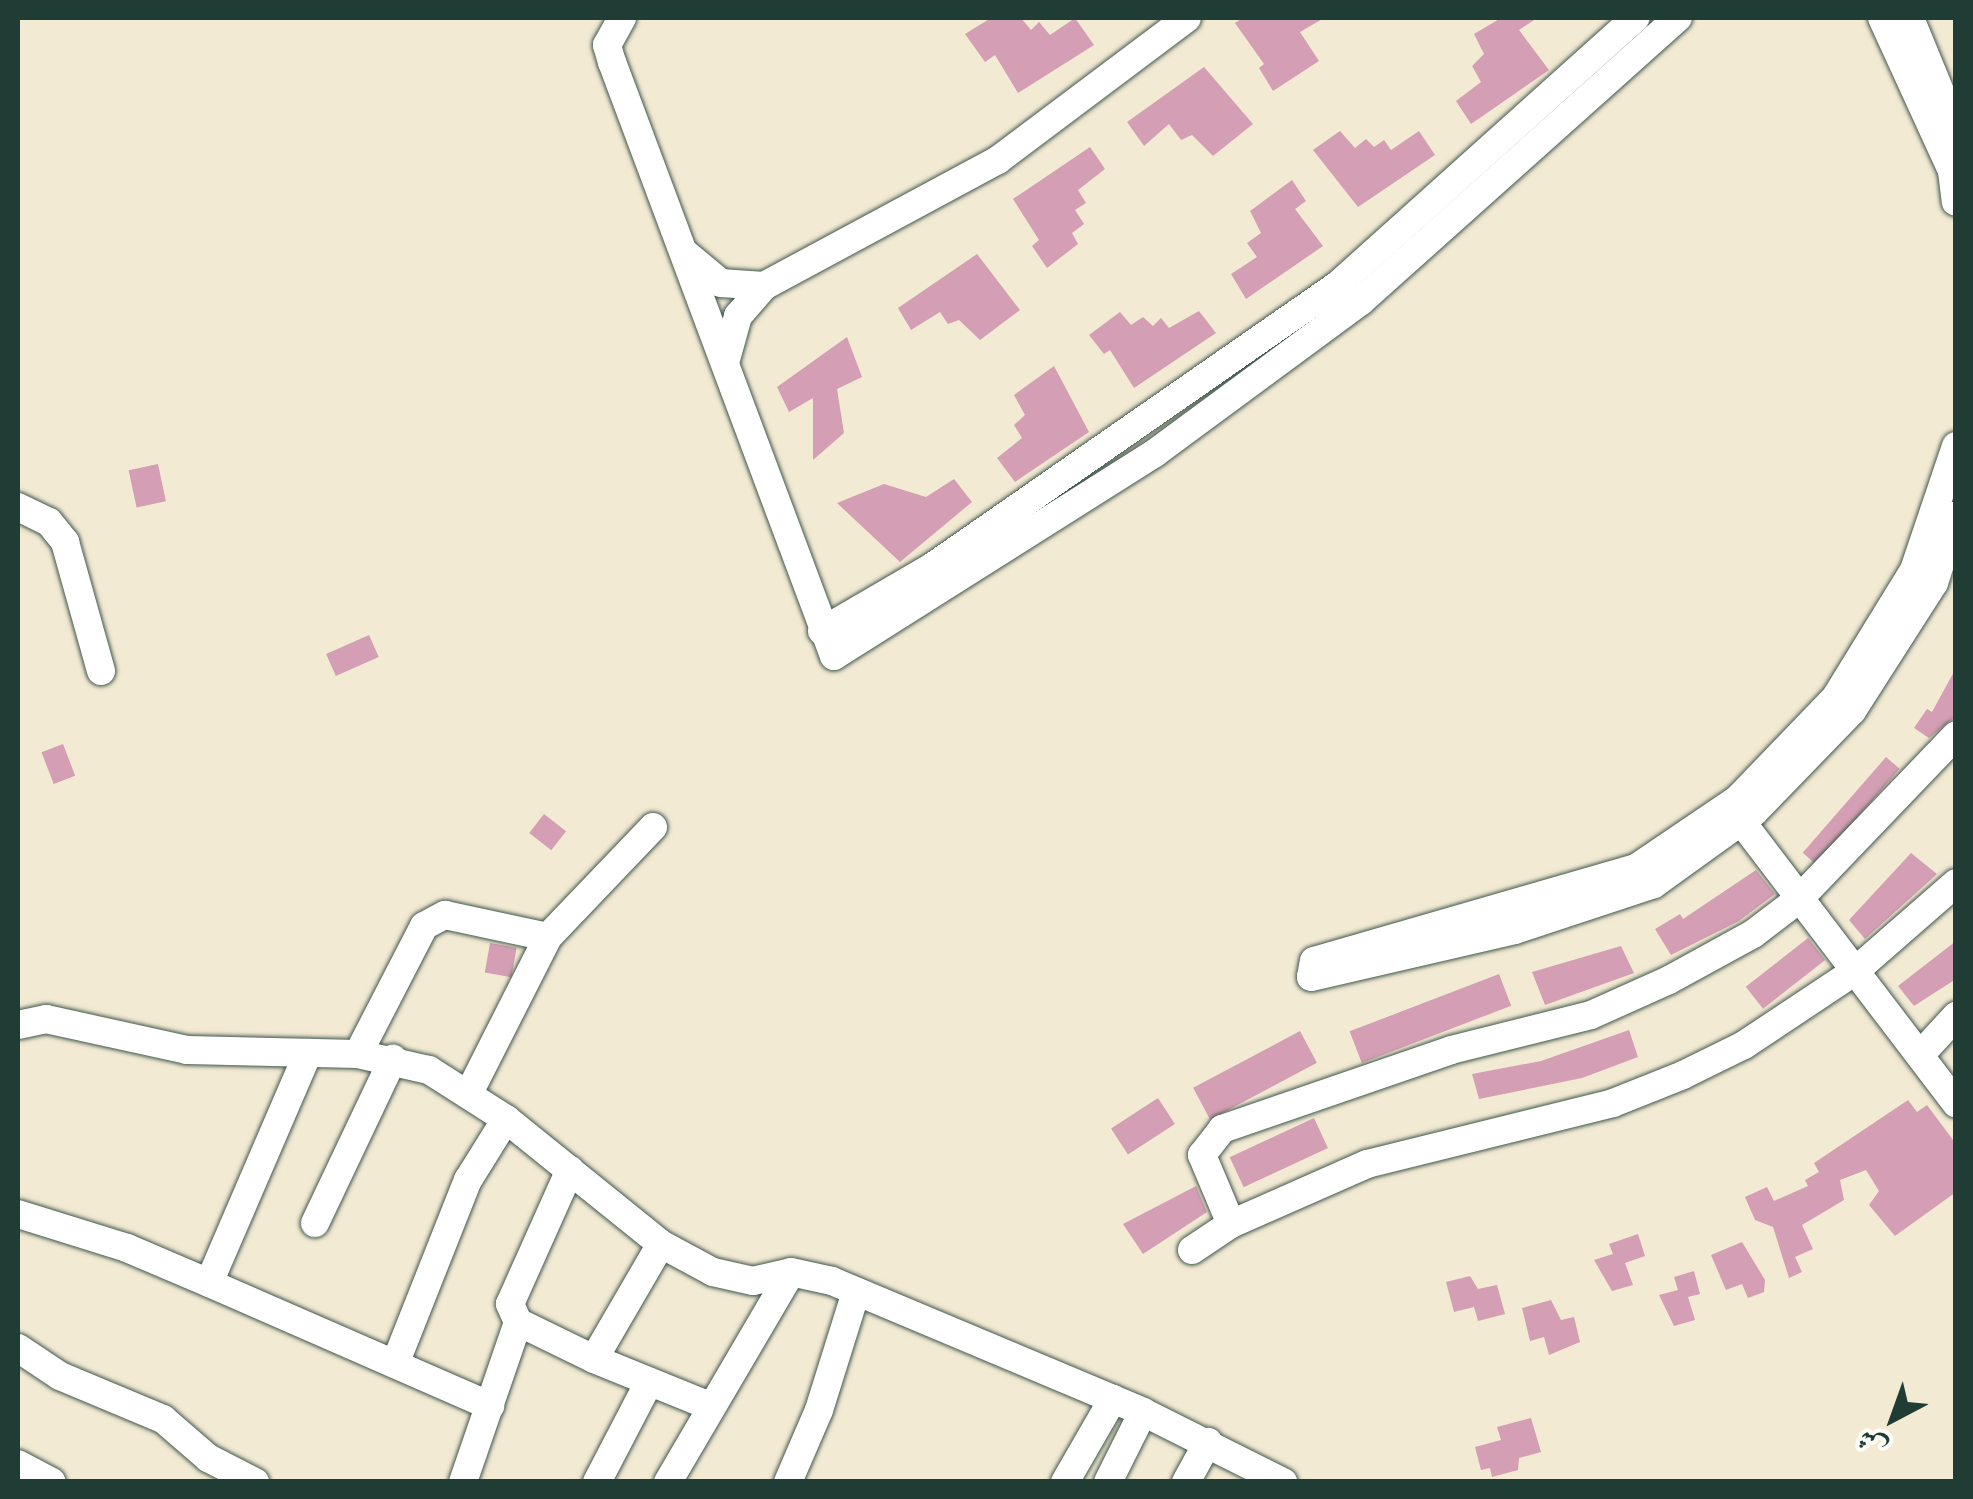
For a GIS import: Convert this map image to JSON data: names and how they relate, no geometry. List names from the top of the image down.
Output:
{
  "north": "bottom left"
}
